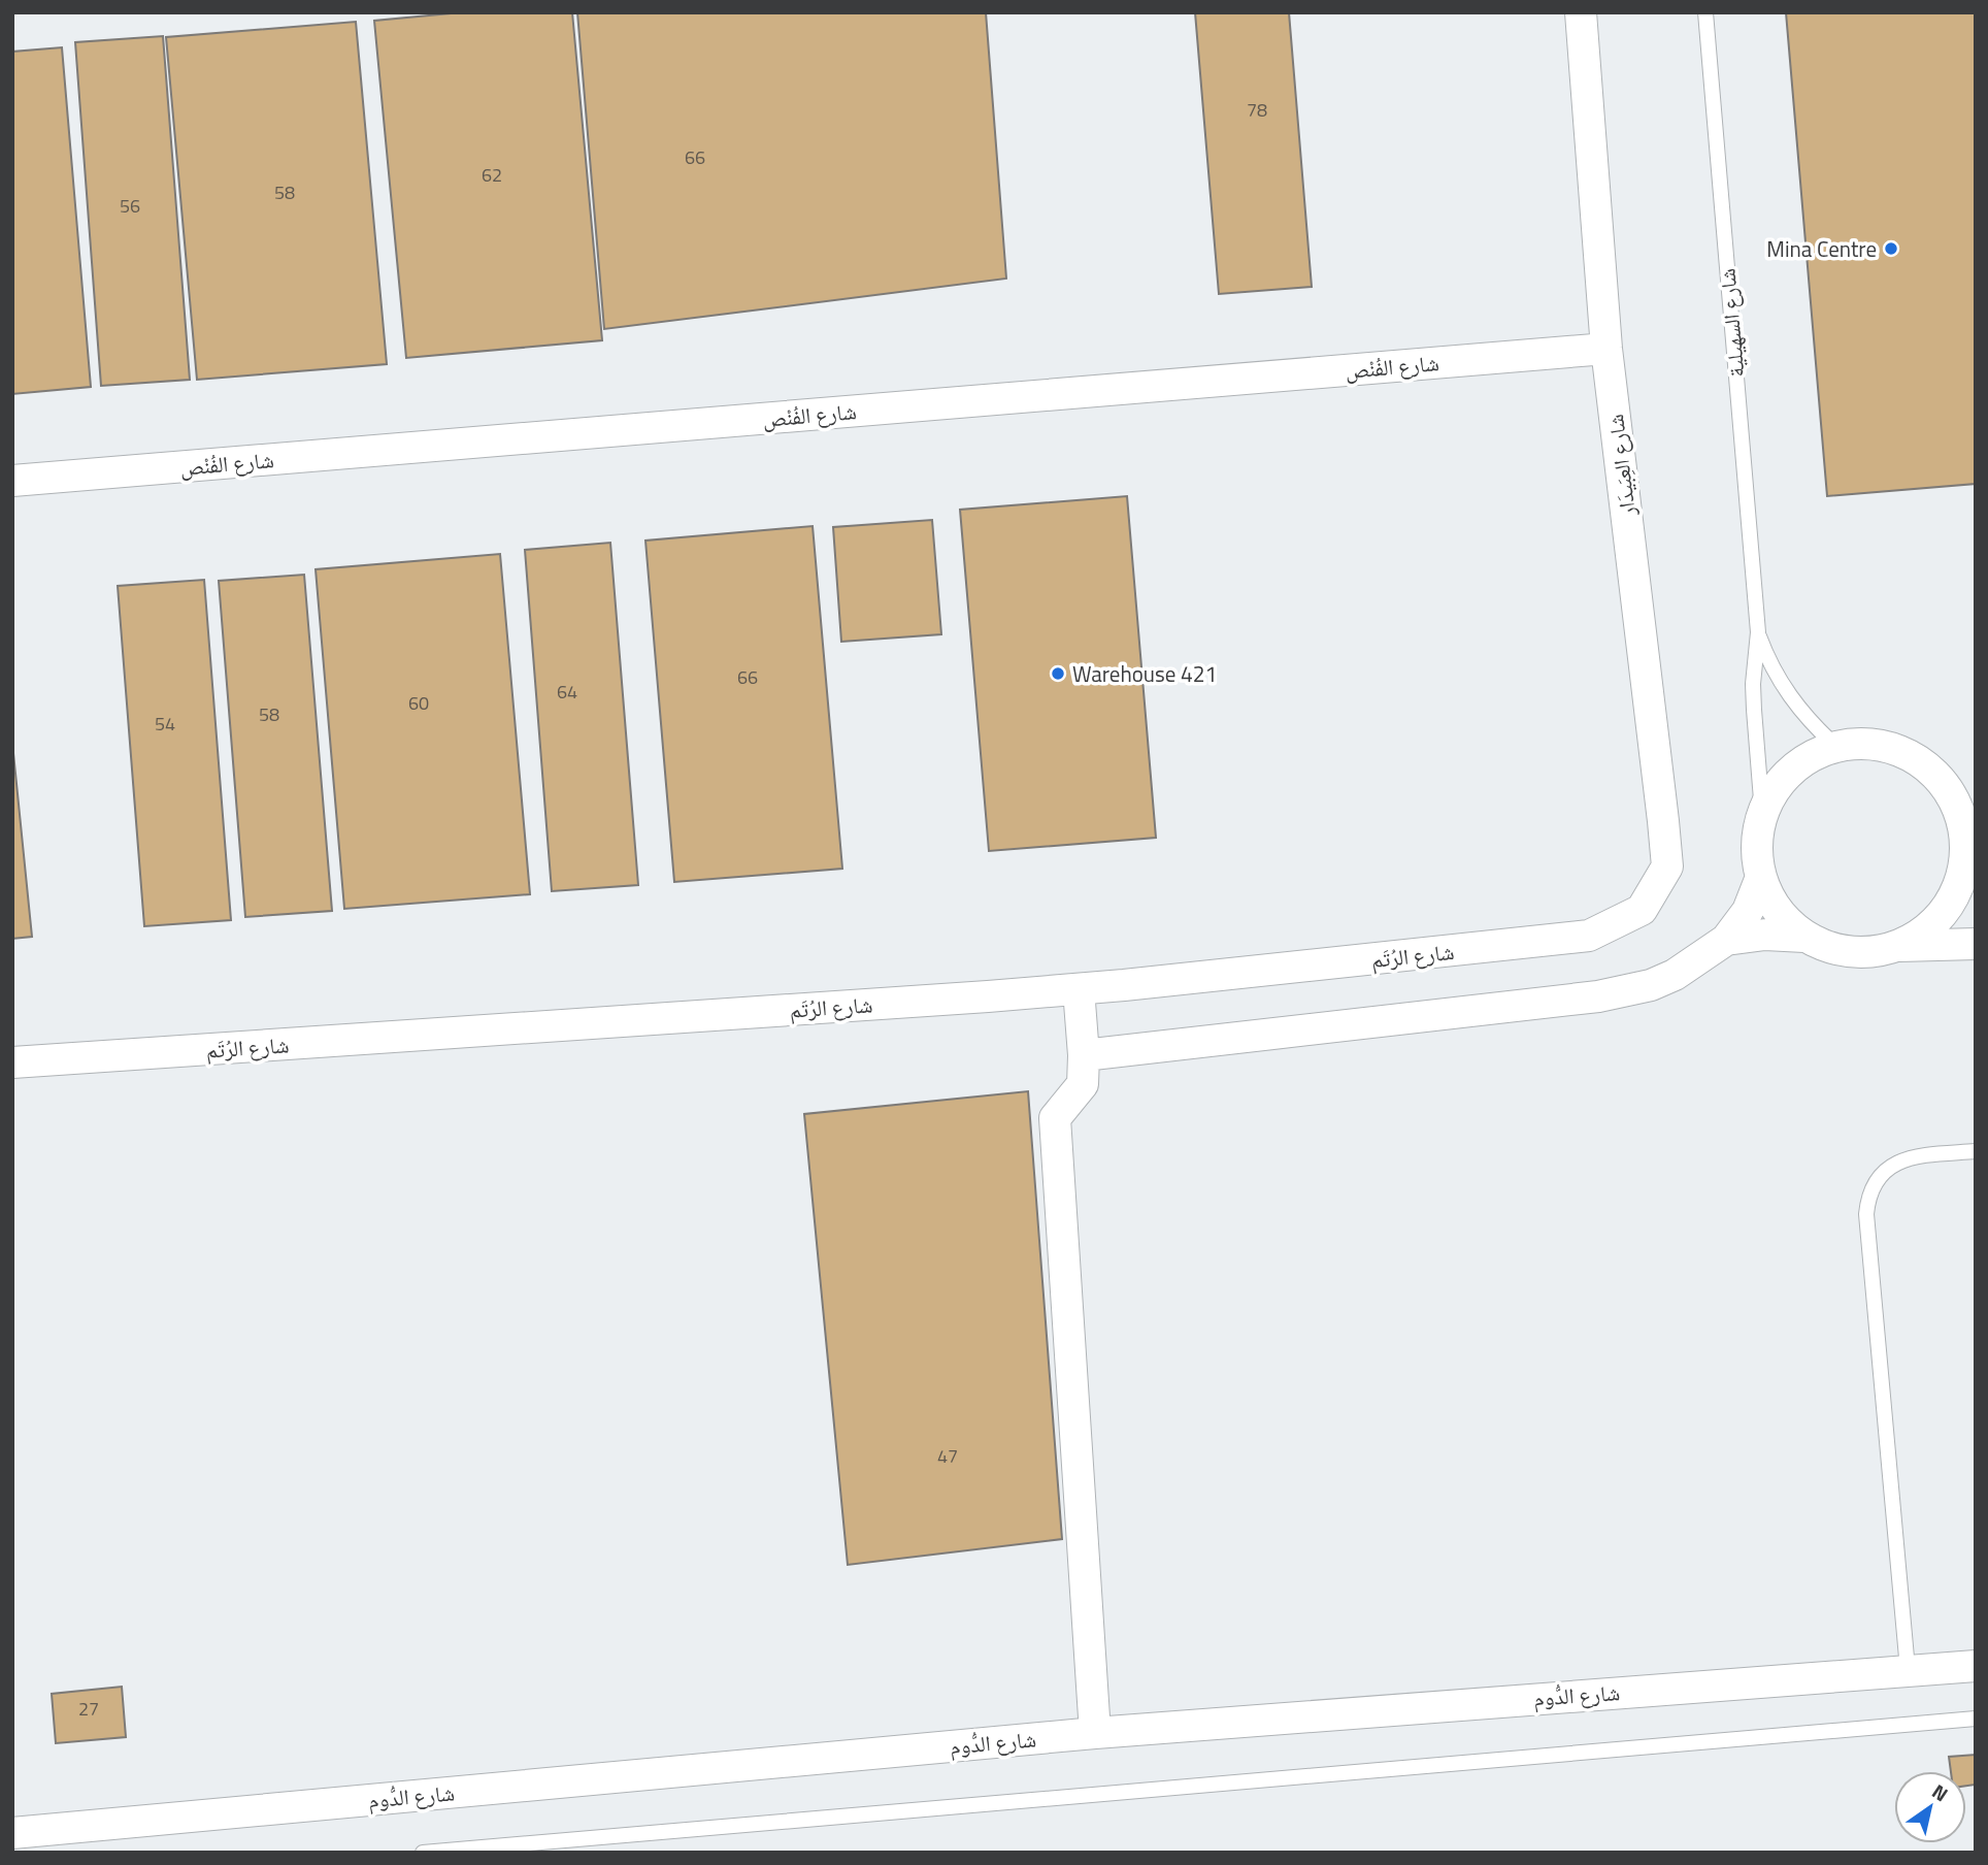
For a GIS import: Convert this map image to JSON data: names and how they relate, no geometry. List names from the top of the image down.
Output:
{
  "streets": {
    "street": [
      "شارع الفُنْص",
      "شارع العِبَيدَار",
      "شارع الرُتَم",
      "شارع الدُّوم"
    ],
    "lane": ["شارع السهيلية"]
  },
  "crossings": [
    ["شارع الفُنْص", "شارع العِبَيدَار"],
    ["شارع العِبَيدَار", "شارع الرُتَم"]
  ],
  "places": ["Mina Centre", "Warehouse 421"],
  "house_numbers": [
    "78",
    "66",
    "62",
    "58",
    "56",
    "66",
    "64",
    "60",
    "58",
    "54",
    "47",
    "27"
  ],
  "north": "top right"
}
